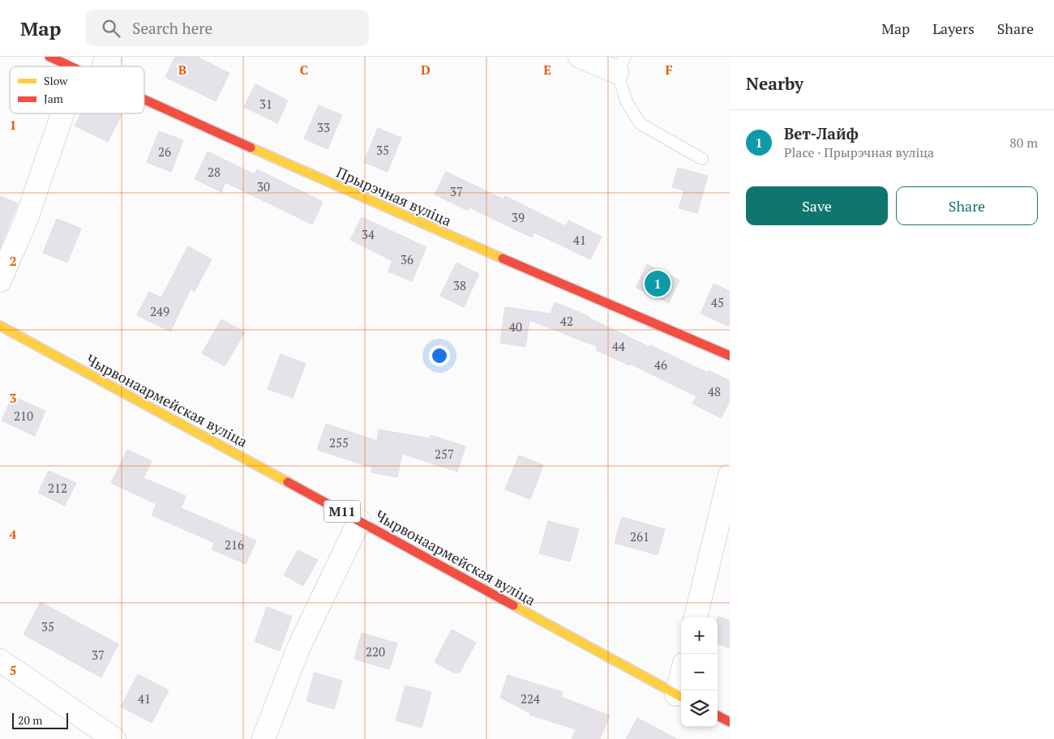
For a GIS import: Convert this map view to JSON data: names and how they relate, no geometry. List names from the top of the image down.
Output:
{
  "streets": {
    "main road": ["Прырэчная вуліца", "Чырвонаармейская вуліца", "М11"]
  },
  "house_numbers": [
    "31",
    "33",
    "35",
    "26",
    "28",
    "30",
    "37",
    "39",
    "34",
    "41",
    "36",
    "38",
    "45",
    "249",
    "42",
    "40",
    "44",
    "46",
    "48",
    "210",
    "255",
    "257",
    "212",
    "261",
    "216",
    "35",
    "220",
    "37",
    "41",
    "224"
  ],
  "legend": ["Slow", "Jam"],
  "scale_bar": "20 m",
  "page": {
    "header": "Map",
    "search": "Search here",
    "nav": ["Map", "Layers", "Share"],
    "heading": "Nearby",
    "list": [
      {
        "mark": "1",
        "name": "Вет-Лайф",
        "note": "Place · Прырэчная вуліца",
        "value": "80 m"
      }
    ],
    "buttons": ["Save", "Share"],
    "pins": "1",
    "map_buttons": ["+", "−"],
    "scale": "20 m"
  },
  "grid": {
    "columns": [
      "B",
      "C",
      "D",
      "E",
      "F"
    ],
    "rows": [
      "1",
      "2",
      "3",
      "4",
      "5"
    ]
  }
}
